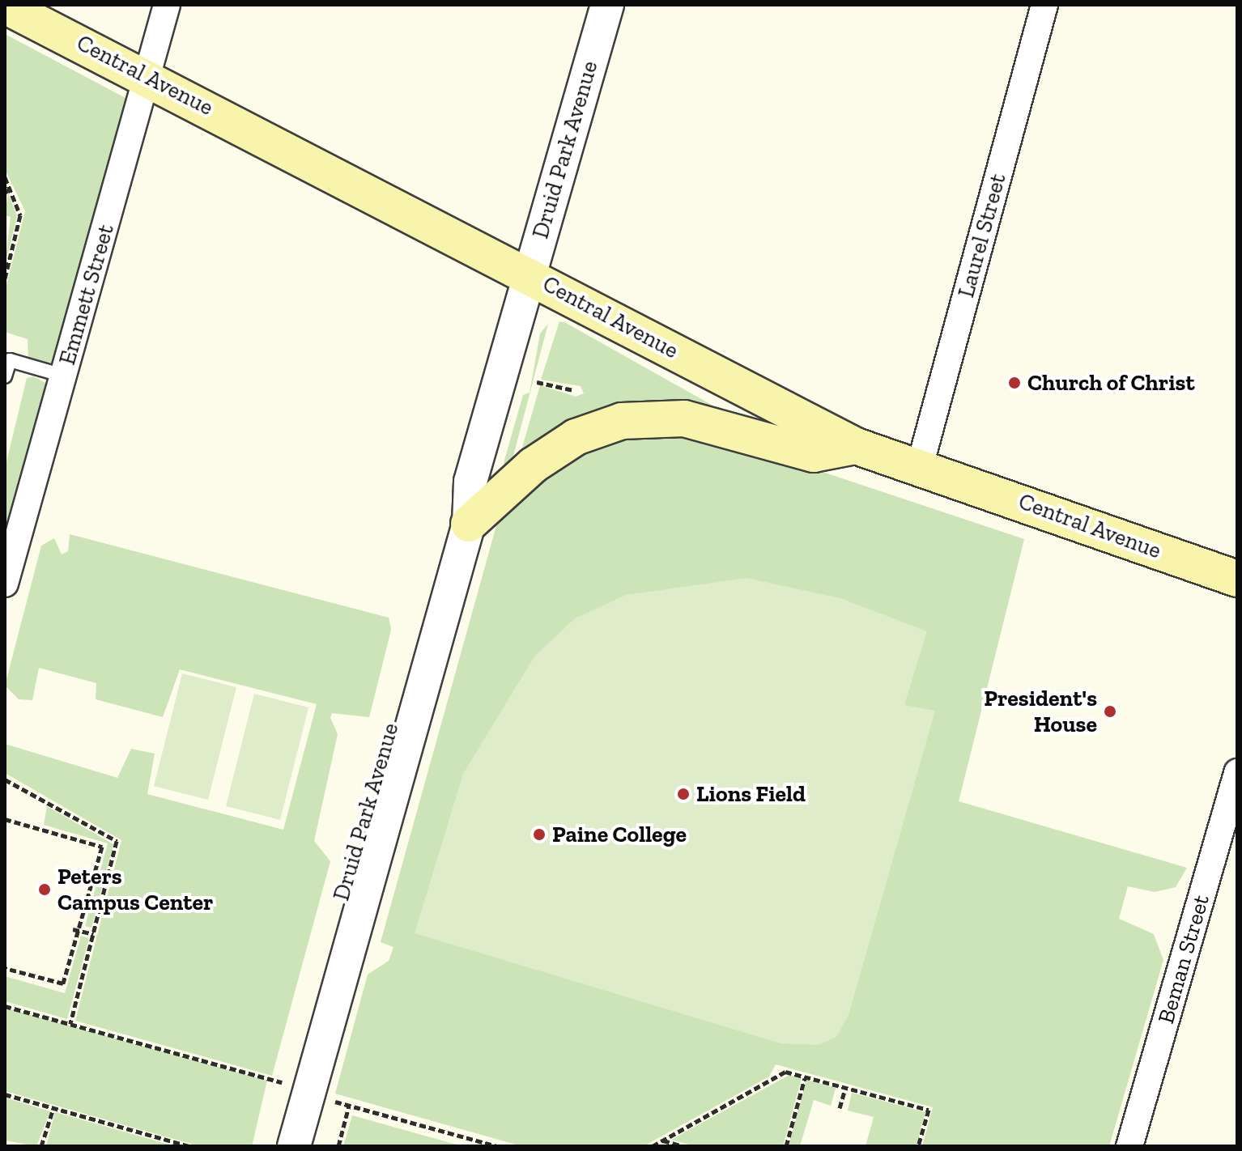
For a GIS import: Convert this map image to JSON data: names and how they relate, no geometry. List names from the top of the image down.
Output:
{
  "streets": {
    "main road": ["Central Avenue"],
    "street": [
      "Druid Park Avenue",
      "Laurel Street",
      "Emmett Street",
      "Beman Street"
    ]
  },
  "crossings": [
    ["Central Avenue", "Druid Park Avenue"],
    ["Central Avenue", "Laurel Street"],
    ["Central Avenue", "Emmett Street"]
  ],
  "places": [
    "Church of Christ",
    "President's House",
    "Lions Field",
    "Paine College",
    "Peters Campus Center"
  ]
}
